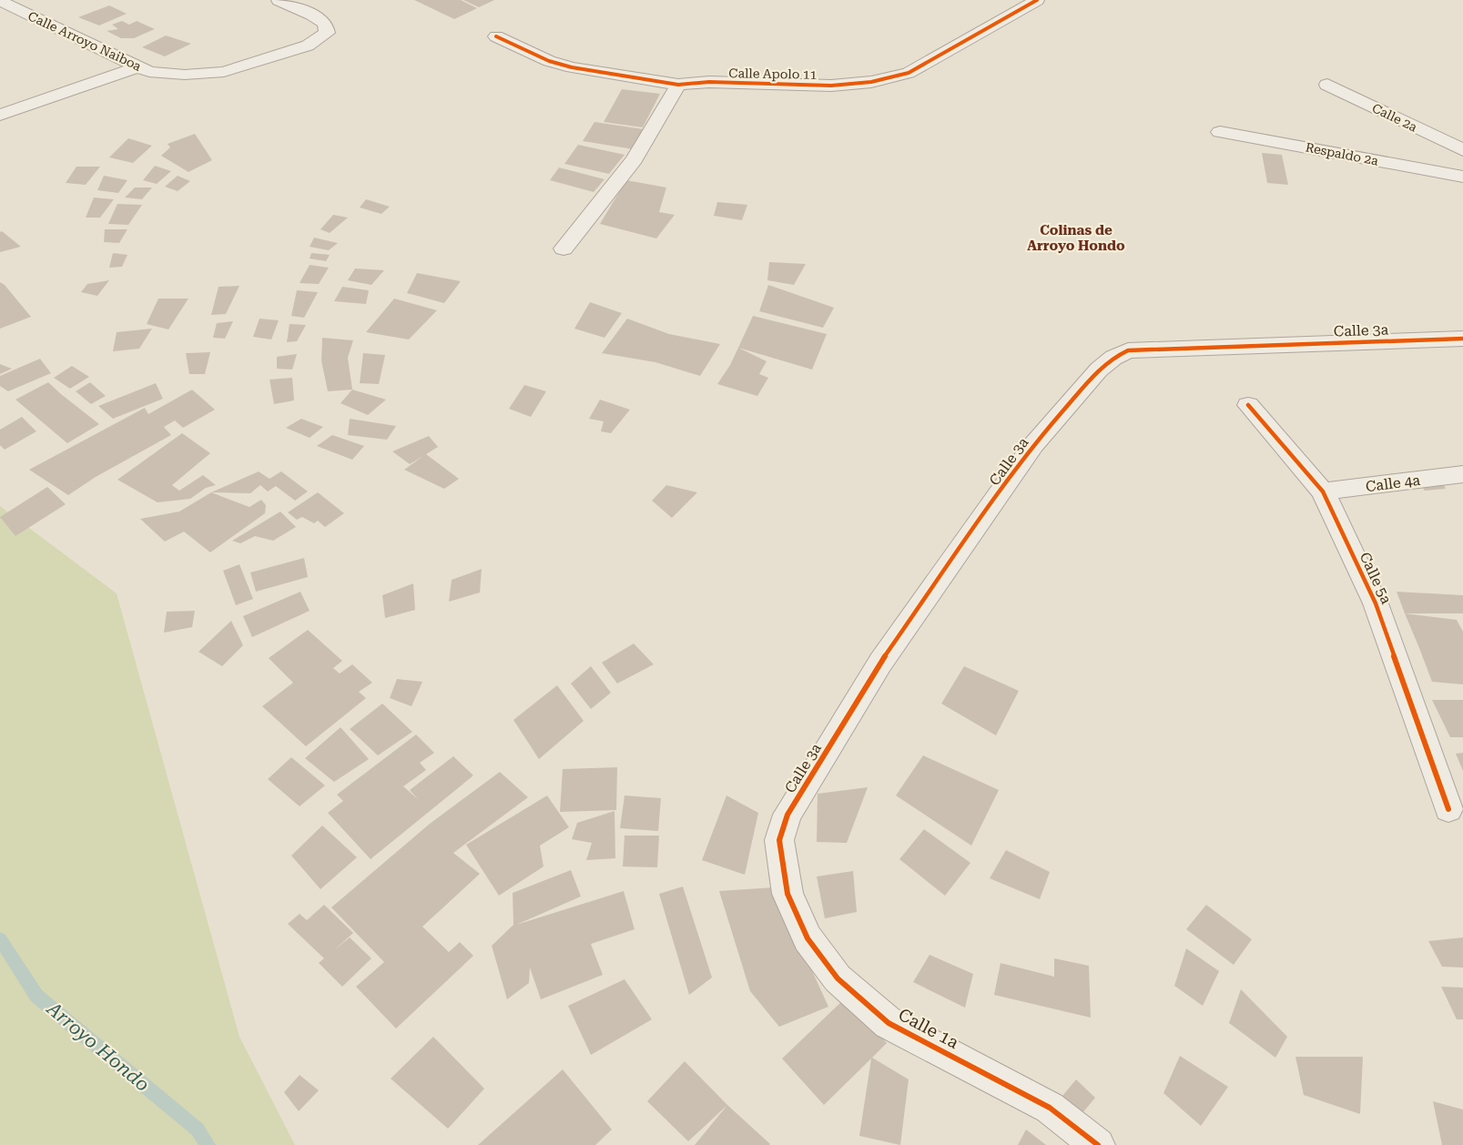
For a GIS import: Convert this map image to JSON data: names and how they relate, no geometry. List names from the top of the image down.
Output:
{
  "streets": {
    "street": [
      "Calle Arroyo Naiboa",
      "Calle Apolo 11",
      "Calle 2a",
      "Respaldo 2a",
      "Calle 3a",
      "Calle 4a",
      "Calle 5a",
      "Calle 1a"
    ]
  },
  "crossings": [
    ["Calle 3a", "Calle 1a"],
    ["Calle 4a", "Calle 5a"]
  ],
  "districts": ["Colinas de Arroyo Hondo"],
  "water": ["Arroyo Hondo"]
}
